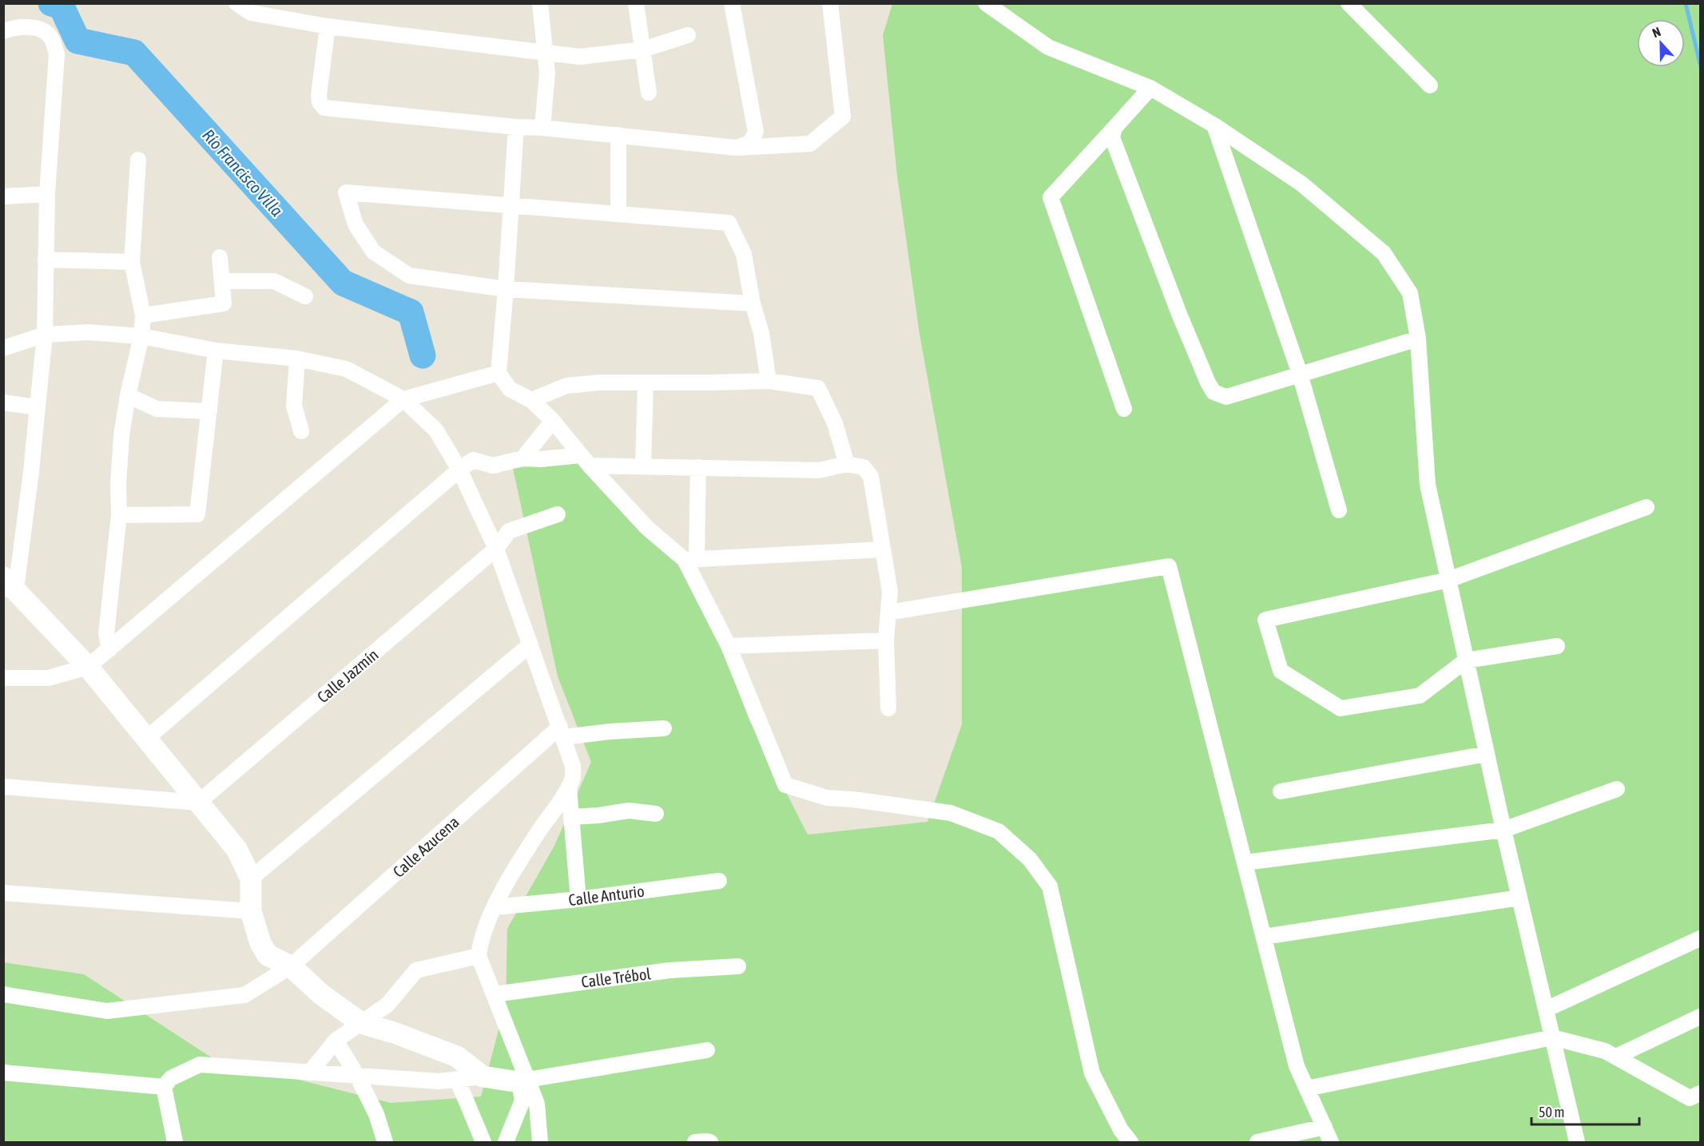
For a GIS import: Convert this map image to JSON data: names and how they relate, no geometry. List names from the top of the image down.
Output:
{
  "streets": {
    "street": [
      "Calle Jazmín",
      "Calle Azucena",
      "Calle Anturio",
      "Calle Trébol"
    ]
  },
  "water": ["Río Francisco Villa"],
  "scale_bar": "50 m",
  "north": "top"
}
